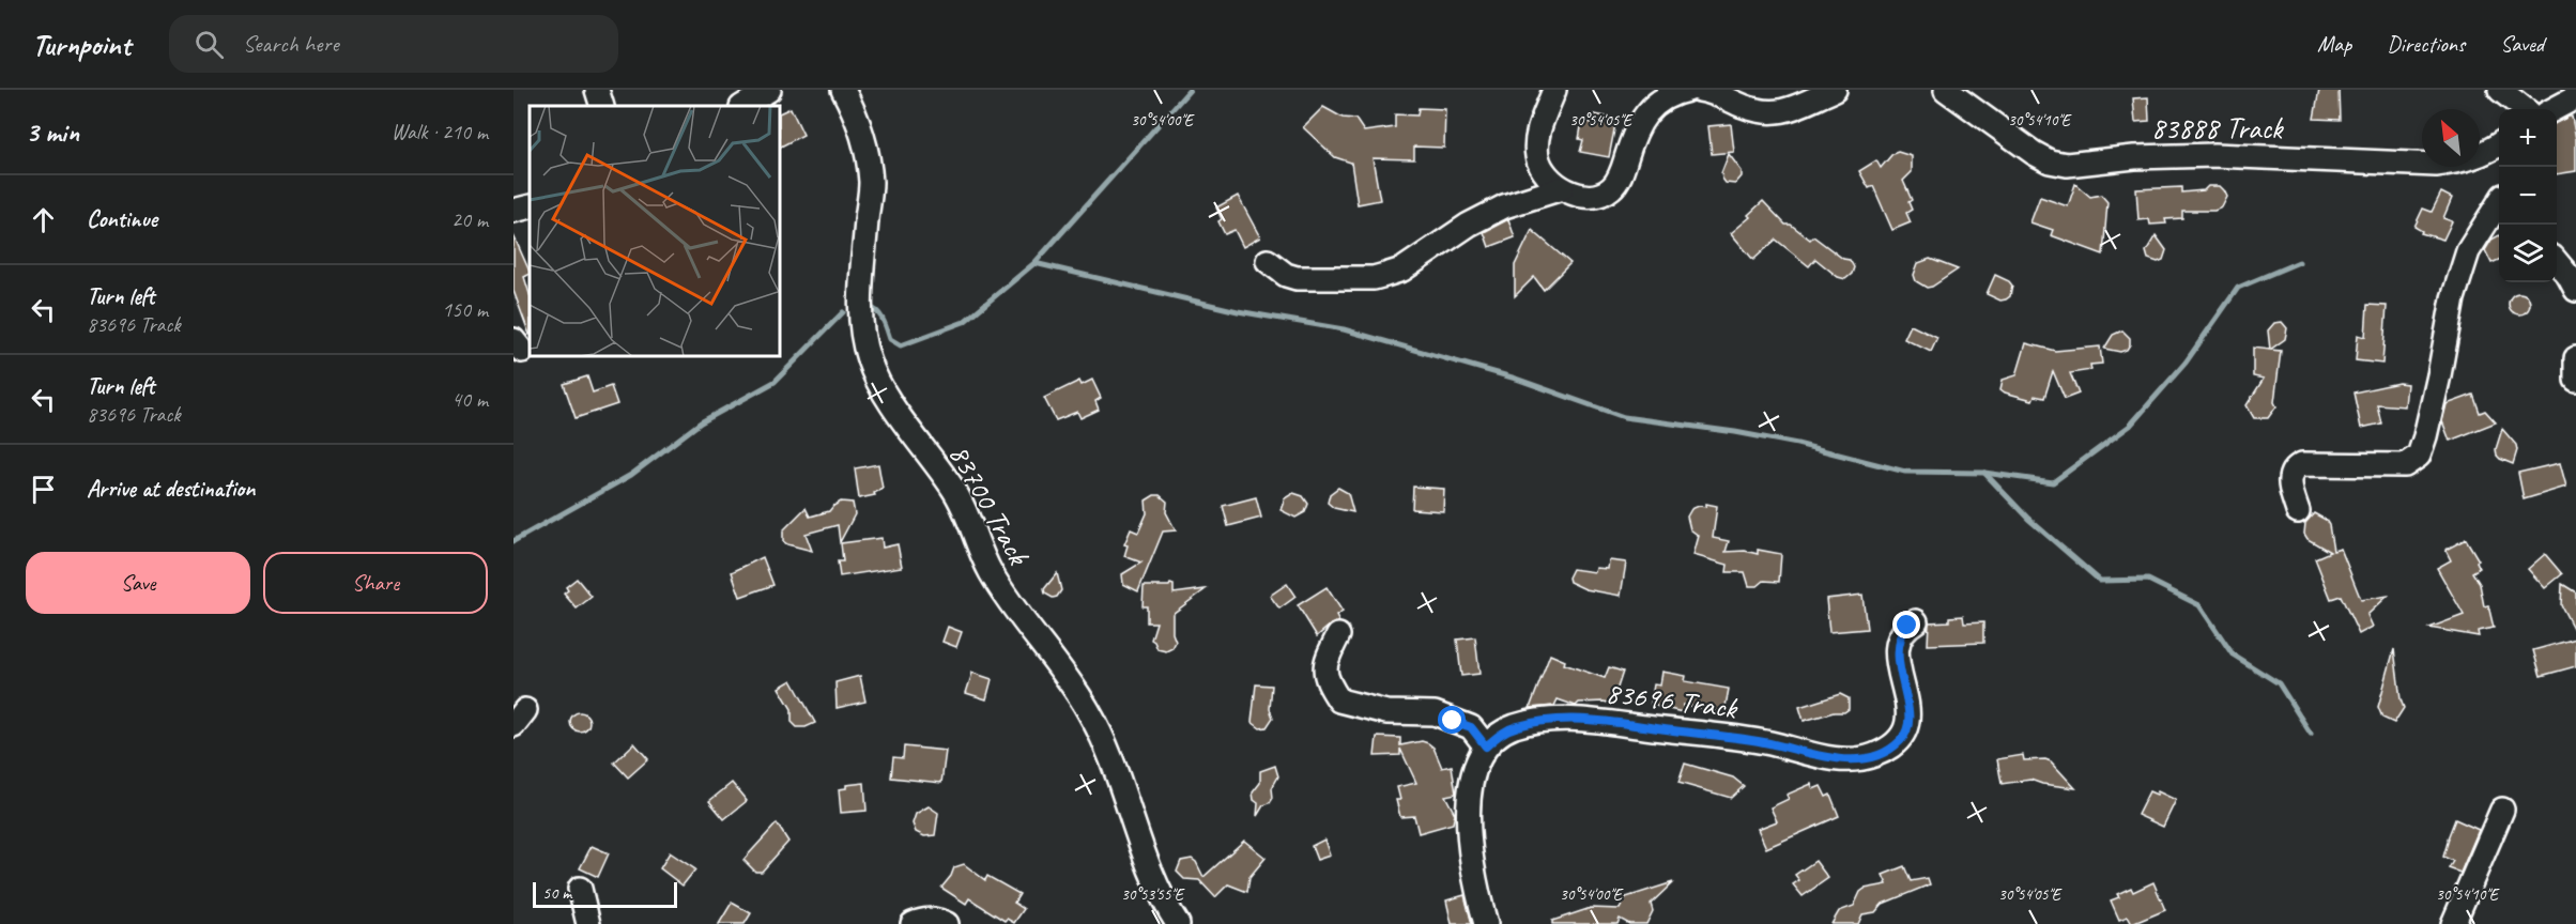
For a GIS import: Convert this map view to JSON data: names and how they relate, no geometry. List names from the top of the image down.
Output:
{
  "streets": {
    "street": ["83888 Track", "83700 Track", "83696 Track"]
  },
  "scale_bar": "50 m",
  "north": "top left",
  "page": {
    "header": "Turnpoint",
    "search": "Search here",
    "nav": ["Map", "Directions", "Saved"],
    "heading": ["3 min", "Walk · 210 m"],
    "map_buttons": ["+", "−"],
    "list": [
      ["Continue", "20 m"],
      ["Turn left", "83696 Track", "150 m"],
      ["Turn left", "83696 Track", "40 m"],
      "Arrive at destination"
    ],
    "buttons": ["Save", "Share"],
    "scale": "50 m"
  },
  "coordinates": [
    "30°54'00\"E",
    "30°54'05\"E",
    "30°54'10\"E",
    "30°53'55\"E"
  ]
}
